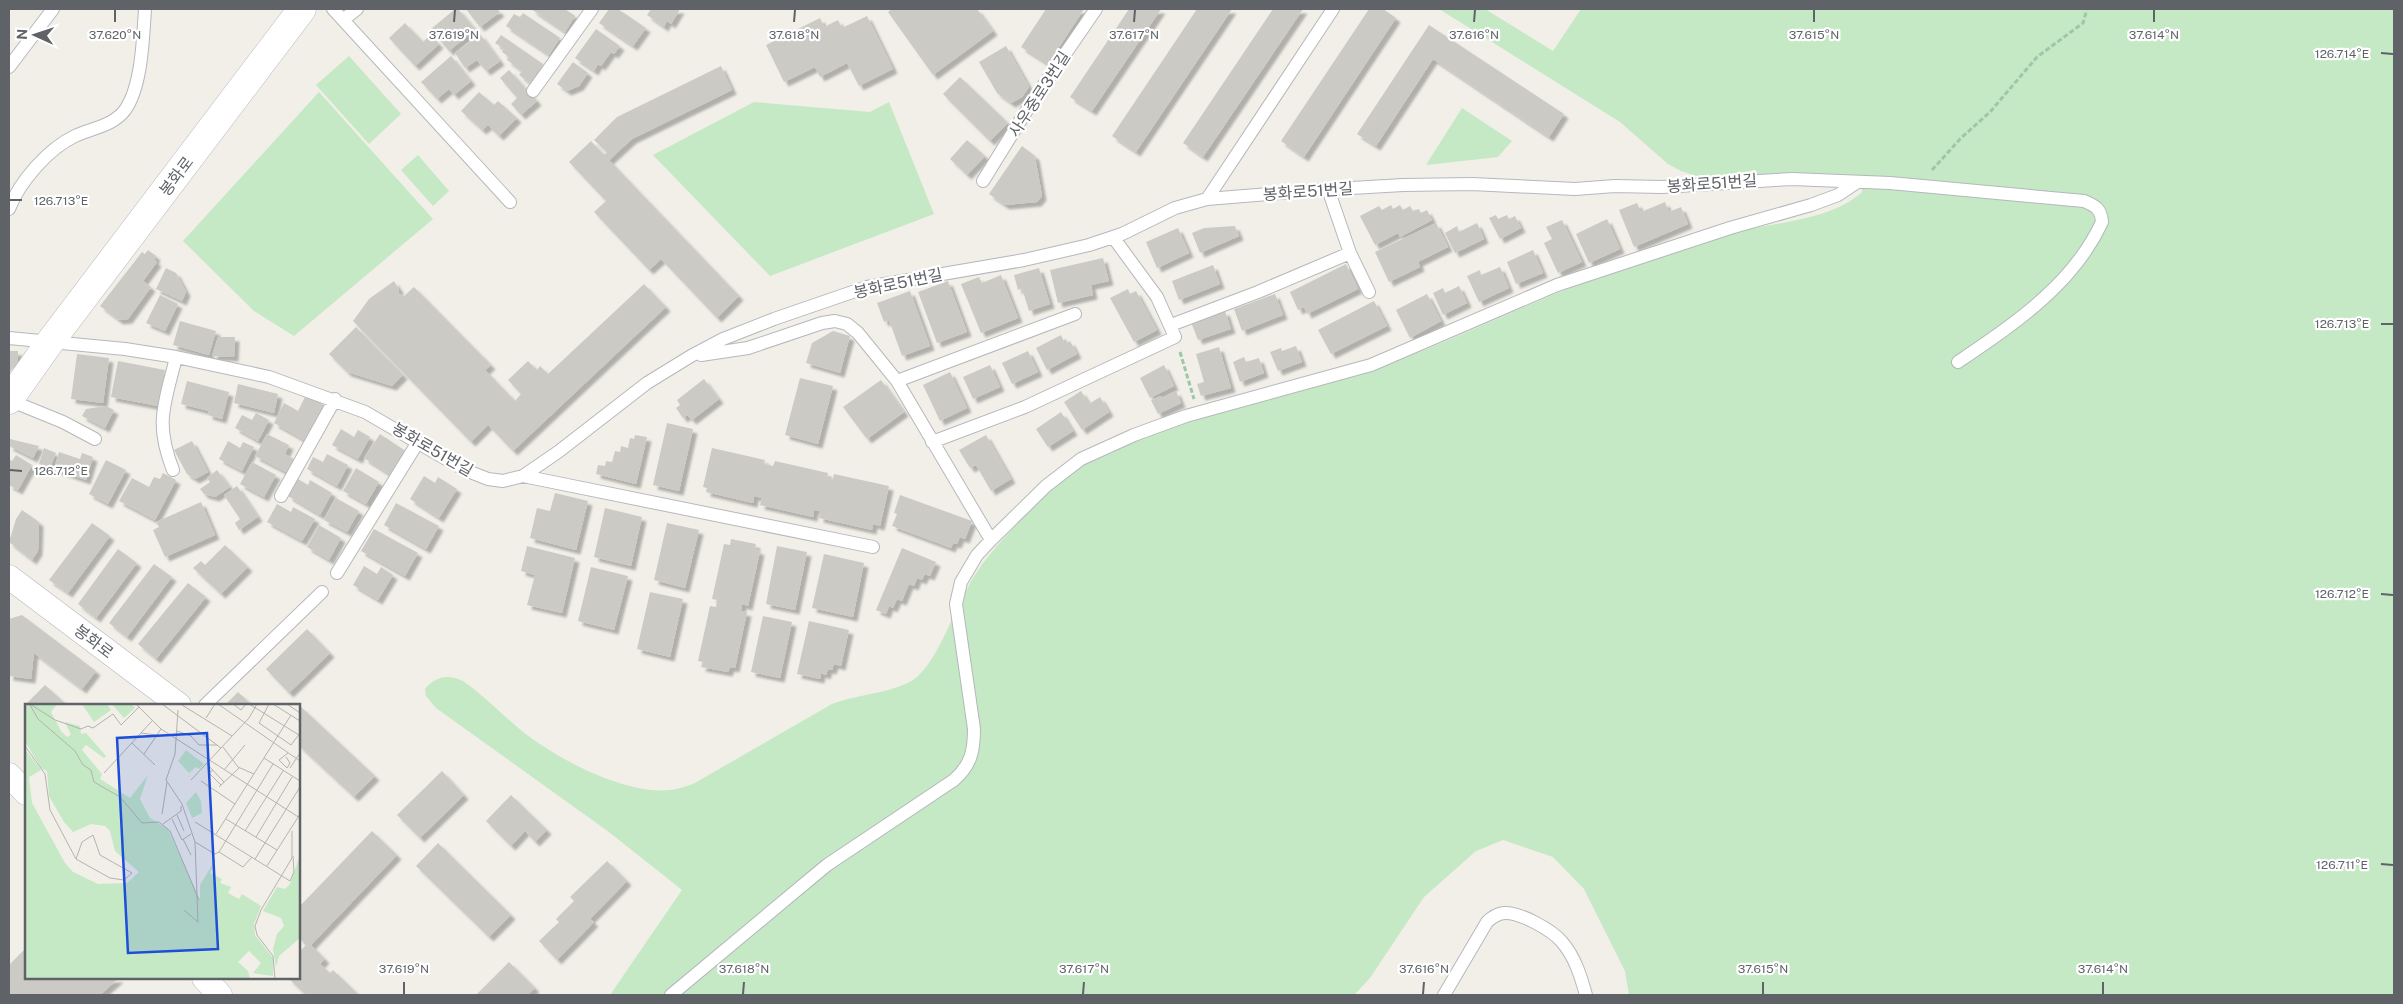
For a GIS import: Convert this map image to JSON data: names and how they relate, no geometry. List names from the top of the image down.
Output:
{
  "streets": {
    "street": ["봉화로"],
    "lane": ["사우중로3번길", "봉화로51번길"]
  },
  "crossings": [
    ["봉화로", "봉화로51번길"]
  ],
  "north": "left",
  "coordinates": [
    "37.620°N",
    "37.619°N",
    "37.618°N",
    "37.617°N",
    "37.616°N",
    "37.615°N",
    "37.614°N",
    "126.714°E",
    "126.713°E",
    "126.712°E",
    "126.711°E"
  ]
}
